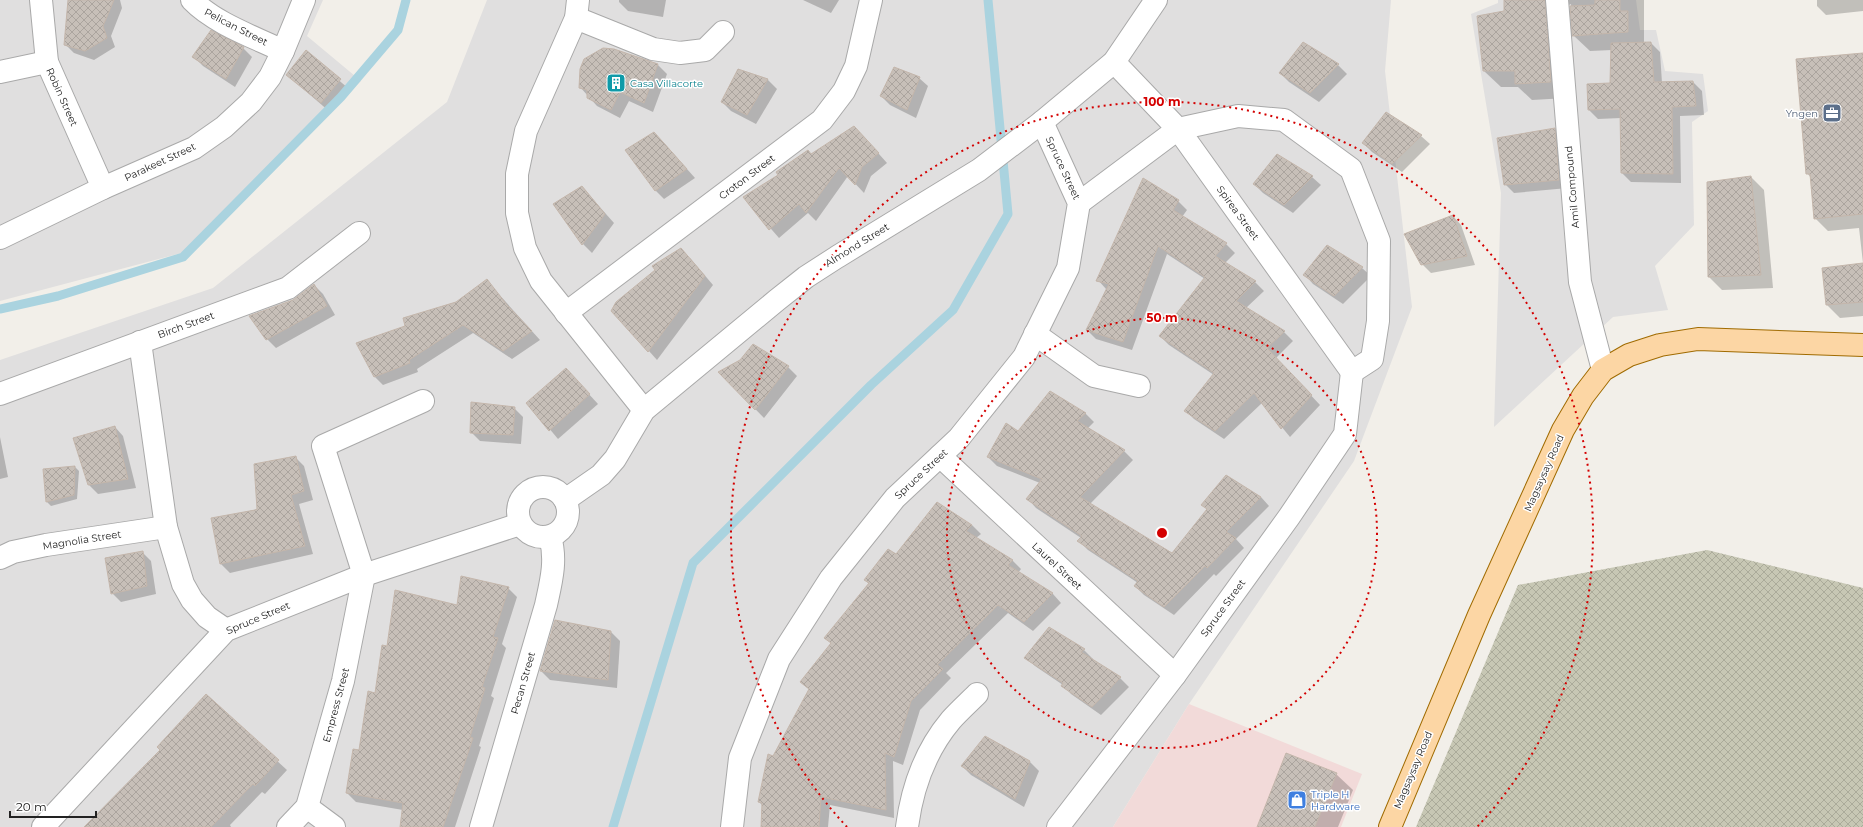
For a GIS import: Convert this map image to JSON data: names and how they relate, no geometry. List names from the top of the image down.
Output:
{
  "streets": {
    "main road": ["Magsaysay Road"],
    "street": [
      "Pelican Street",
      "Robin Street",
      "Parakeet Street",
      "Spruce Street",
      "Croton Street",
      "Amil Compound",
      "Spirea Street",
      "Almond Street",
      "Birch Street",
      "Magnolia Street",
      "Laurel Street",
      "Pecan Street",
      "Empress Street"
    ]
  },
  "crossings": [
    ["Pelican Street", "Parakeet Street"],
    ["Robin Street", "Parakeet Street"],
    ["Spruce Street", "Spirea Street"],
    ["Spruce Street", "Almond Street"],
    ["Spruce Street", "Laurel Street"],
    ["Spruce Street", "Pecan Street"],
    ["Spruce Street", "Empress Street"],
    ["Amil Compound", "Magsaysay Road"],
    ["Spirea Street", "Almond Street"],
    ["Almond Street", "Pecan Street"]
  ],
  "places": {
    "building": ["Casa Villacorte"],
    "office": ["Yngen"],
    "shop": ["Triple H Hardware"]
  },
  "scale_bar": "20 m",
  "rings": ["100 m", "50 m"]
}
